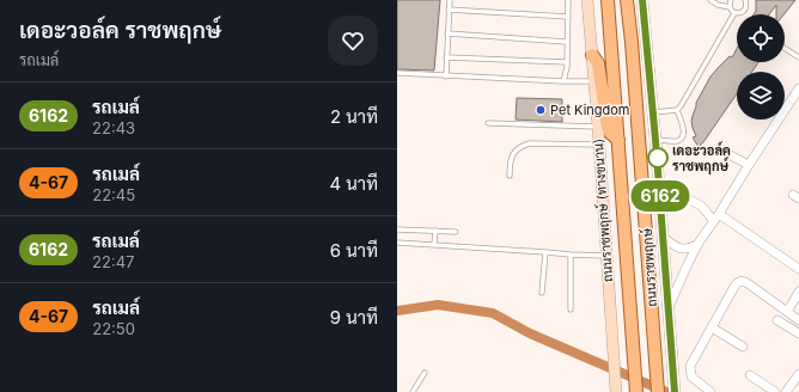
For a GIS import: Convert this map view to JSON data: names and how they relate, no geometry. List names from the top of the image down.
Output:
{
  "streets": {
    "main road": ["ถนนราชพฤกษ์ (ทางขนาน)", "ถนนราชพฤกษ์"]
  },
  "places": ["Pet Kingdom", "เดอะวอล์ค ราชพฤกษ์"],
  "lines": ["bus line 6162"],
  "page": {
    "heading": ["เดอะวอล์ค ราชพฤกษ์", "รถเมล์"],
    "on_map": "6162",
    "list": [
      {
        "mark": "6162",
        "name": "รถเมล์",
        "note": "22:43",
        "value": "2 นาที"
      },
      {
        "mark": "4-67",
        "name": "รถเมล์",
        "note": "22:45",
        "value": "4 นาที"
      },
      {
        "mark": "6162",
        "name": "รถเมล์",
        "note": "22:47",
        "value": "6 นาที"
      },
      {
        "mark": "4-67",
        "name": "รถเมล์",
        "note": "22:50",
        "value": "9 นาที"
      }
    ]
  }
}
